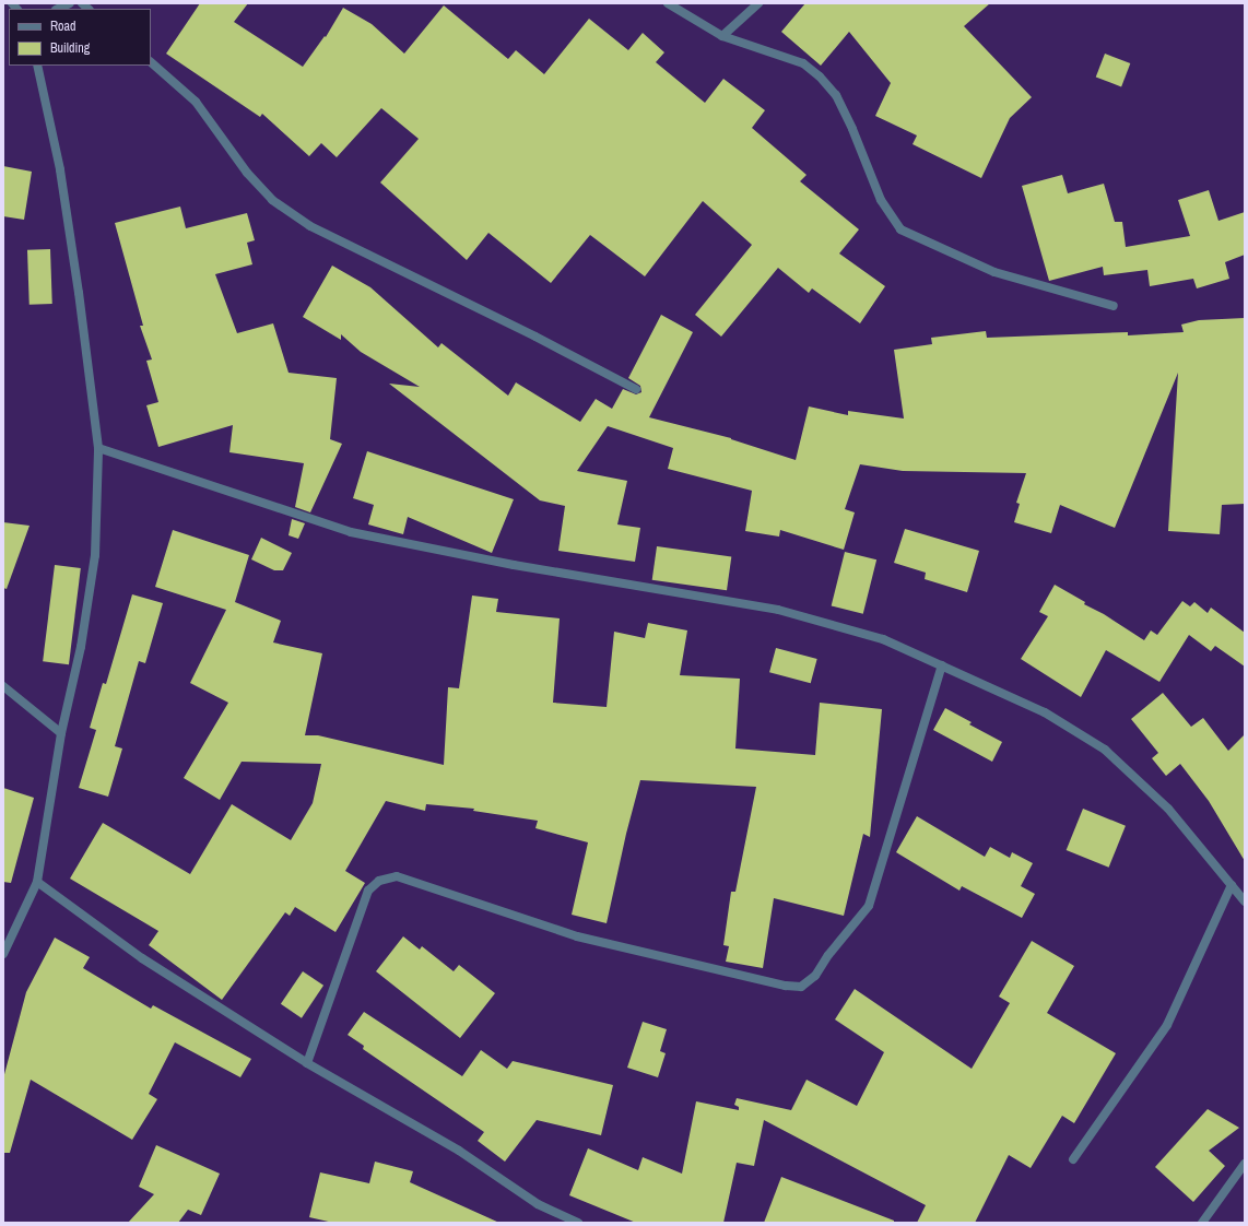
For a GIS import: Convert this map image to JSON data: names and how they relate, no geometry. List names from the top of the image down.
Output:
{
  "legend": ["Road", "Building"]
}
